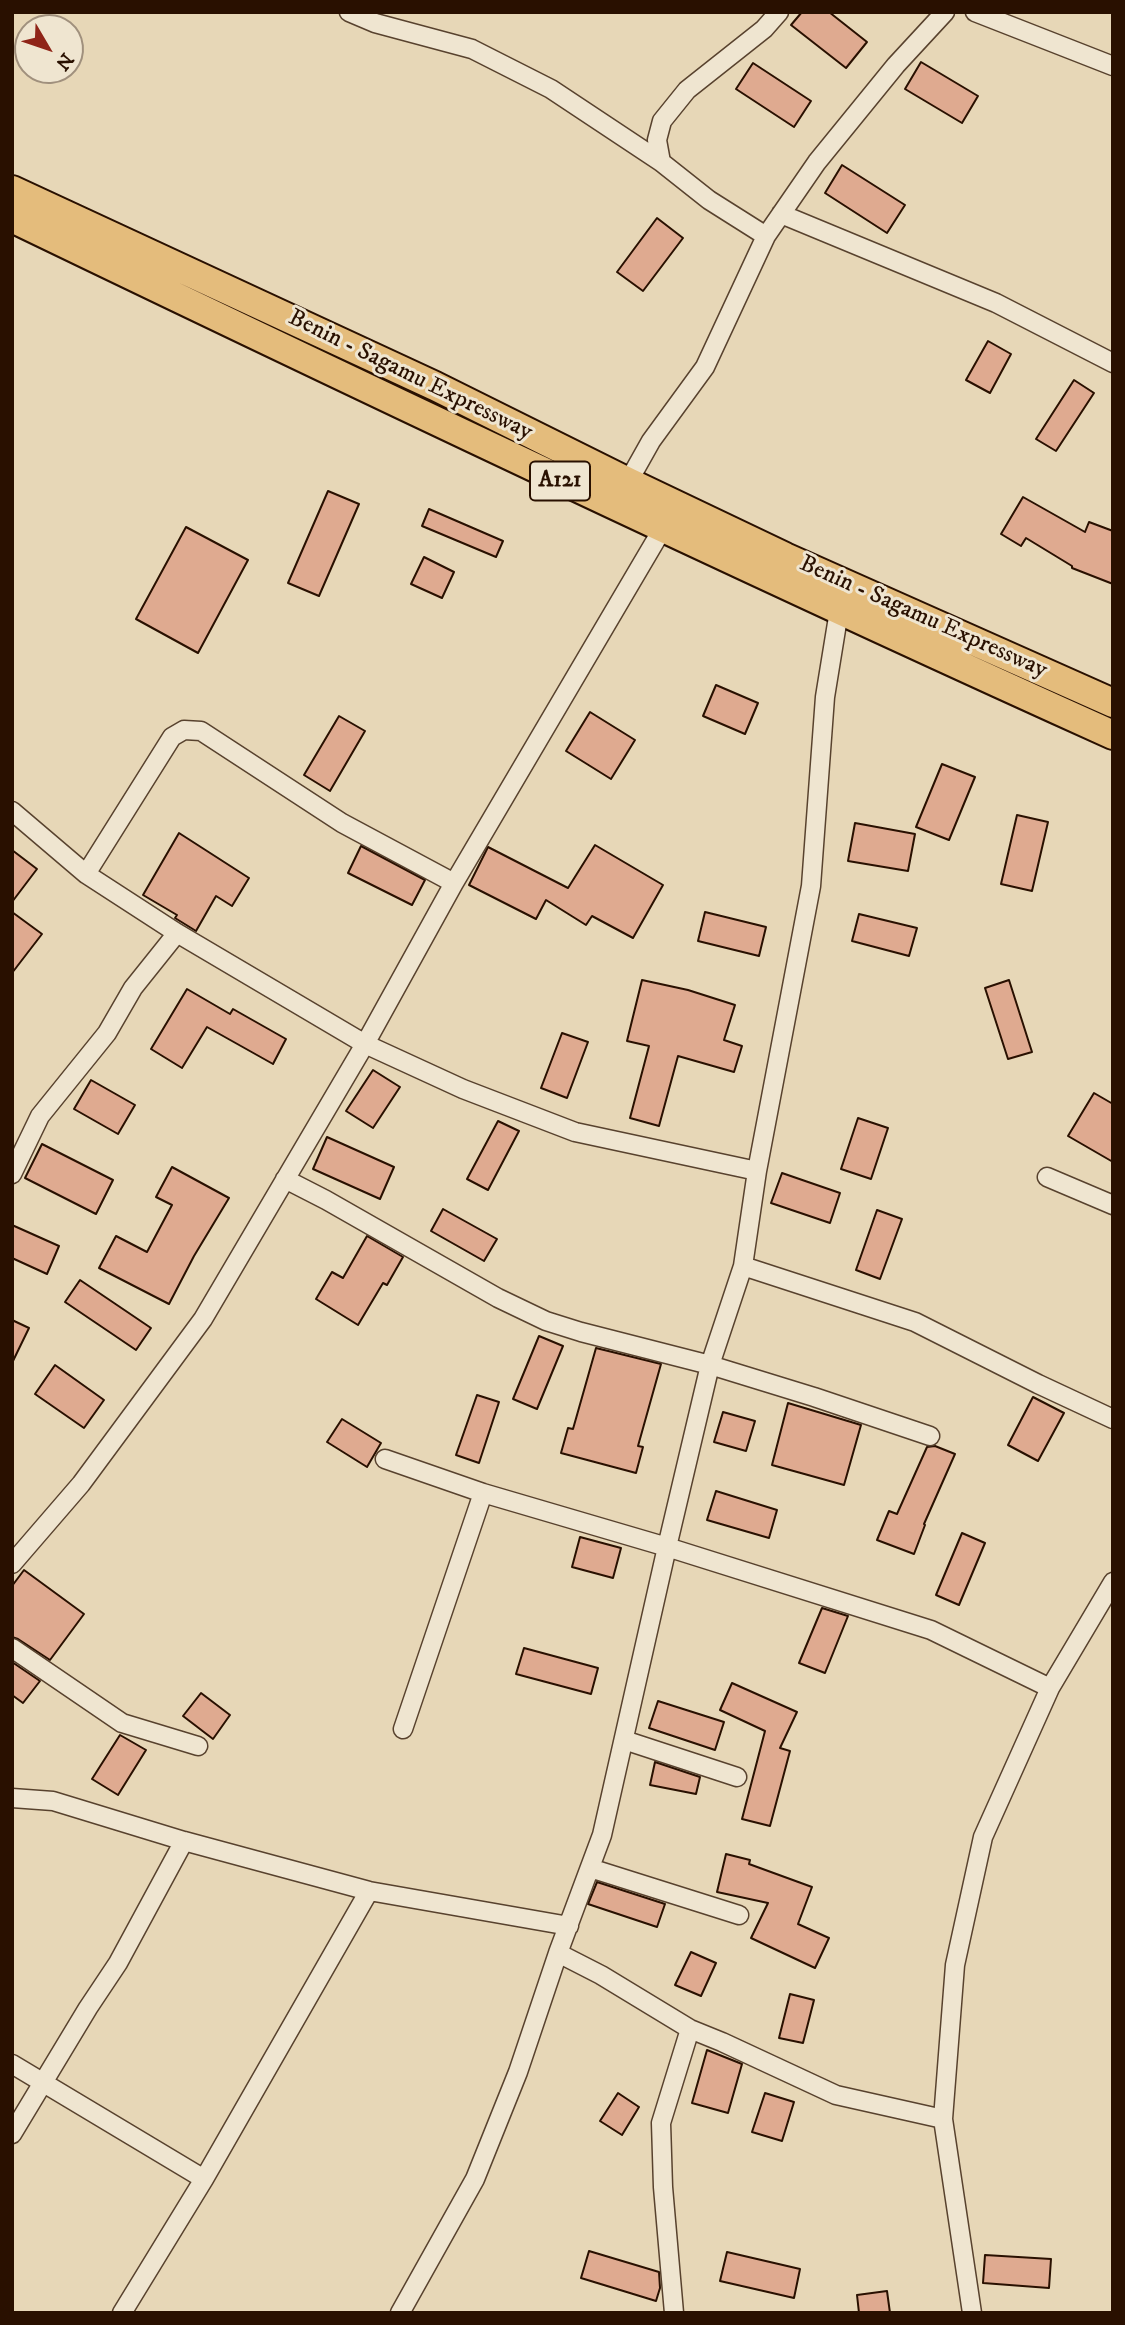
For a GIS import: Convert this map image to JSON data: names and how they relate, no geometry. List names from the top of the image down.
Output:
{
  "streets": {
    "highway": ["Benin - Sagamu Expressway", "A121"]
  },
  "north": "bottom right"
}
